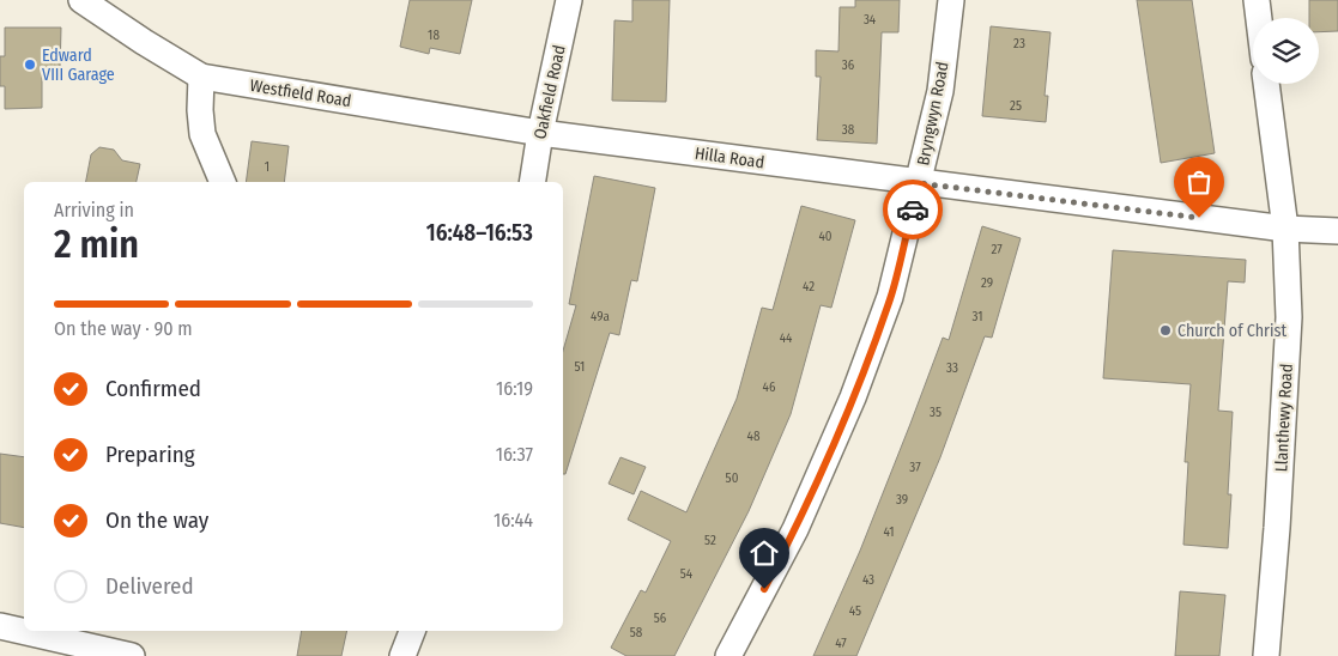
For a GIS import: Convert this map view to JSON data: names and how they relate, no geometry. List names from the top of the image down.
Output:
{
  "streets": {
    "street": [
      "Oakfield Road",
      "Westfield Road",
      "Bryngwyn Road",
      "Hilla Road",
      "Llanthewy Road"
    ]
  },
  "crossings": [
    ["Oakfield Road", "Westfield Road"],
    ["Oakfield Road", "Hilla Road"],
    ["Westfield Road", "Hilla Road"],
    ["Bryngwyn Road", "Hilla Road"],
    ["Hilla Road", "Llanthewy Road"]
  ],
  "places": ["Edward VIII Garage", "Church of Christ"],
  "house_numbers": [
    "34",
    "18",
    "23",
    "36",
    "25",
    "38",
    "1",
    "40",
    "27",
    "29",
    "42",
    "49a",
    "31",
    "44",
    "51",
    "33",
    "46",
    "35",
    "48",
    "37",
    "50",
    "39",
    "41",
    "52",
    "54",
    "43",
    "45",
    "56",
    "58",
    "47"
  ],
  "page": {
    "heading": ["2 min", "Arriving in", "16:48–16:53"],
    "bar": "On the way · 90 m",
    "list": [
      ["Confirmed", "16:19"],
      ["Preparing", "16:37"],
      ["On the way", "16:44"],
      "Delivered"
    ]
  }
}
